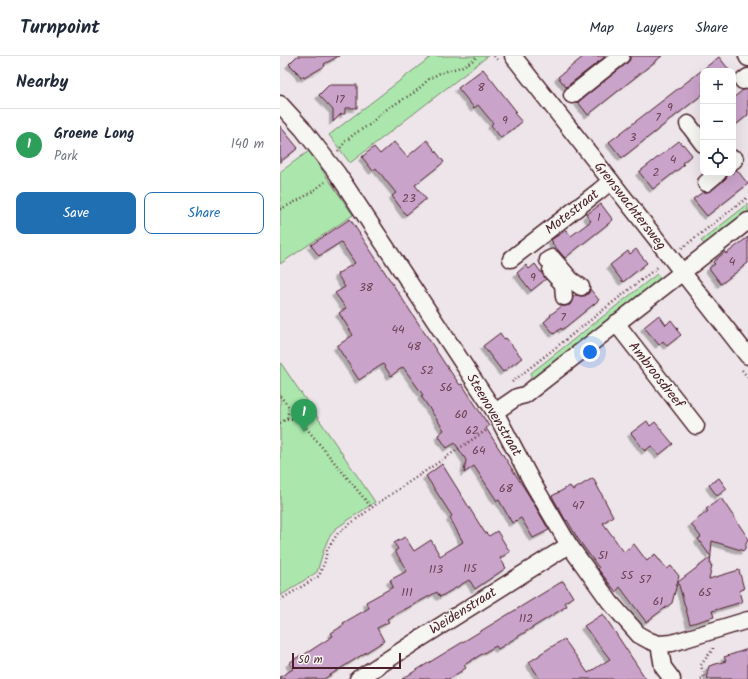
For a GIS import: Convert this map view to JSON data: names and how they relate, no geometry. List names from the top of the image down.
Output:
{
  "streets": {
    "street": [
      "Grenswachtersweg",
      "Motestraat",
      "Ambroosdreef",
      "Steenovenstraat",
      "Weidenstraat"
    ]
  },
  "crossings": [
    ["Grenswachtersweg", "Motestraat"],
    ["Steenovenstraat", "Weidenstraat"]
  ],
  "house_numbers": [
    "8",
    "17",
    "9",
    "7",
    "9",
    "3",
    "4",
    "2",
    "23",
    "1",
    "4",
    "9",
    "38",
    "7",
    "44",
    "48",
    "52",
    "56",
    "60",
    "62",
    "64",
    "68",
    "47",
    "51",
    "115",
    "113",
    "55",
    "57",
    "111",
    "65",
    "61",
    "112"
  ],
  "scale_bar": "50 m",
  "page": {
    "header": "Turnpoint",
    "nav": ["Map", "Layers", "Share"],
    "heading": "Nearby",
    "map_buttons": ["+", "−"],
    "list": [
      {
        "mark": "1",
        "name": "Groene Long",
        "note": "Park",
        "value": "140 m"
      }
    ],
    "buttons": ["Save", "Share"],
    "pins": "1",
    "scale": "50 m"
  }
}
